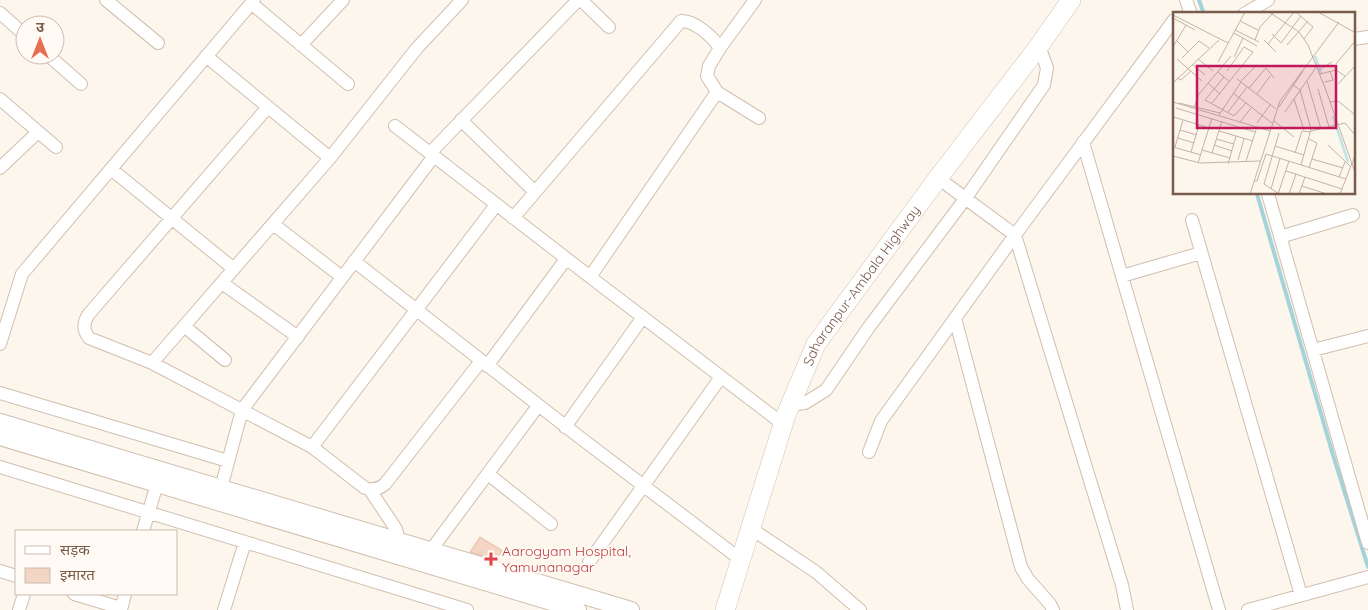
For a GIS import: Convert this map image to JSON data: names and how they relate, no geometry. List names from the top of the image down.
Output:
{
  "streets": {
    "main road": ["Saharanpur-Ambala Highway"]
  },
  "places": {
    "health": ["Aarogyam Hospital, Yamunanagar"]
  },
  "legend": ["सड़क", "इमारत"],
  "north": "top"
}
